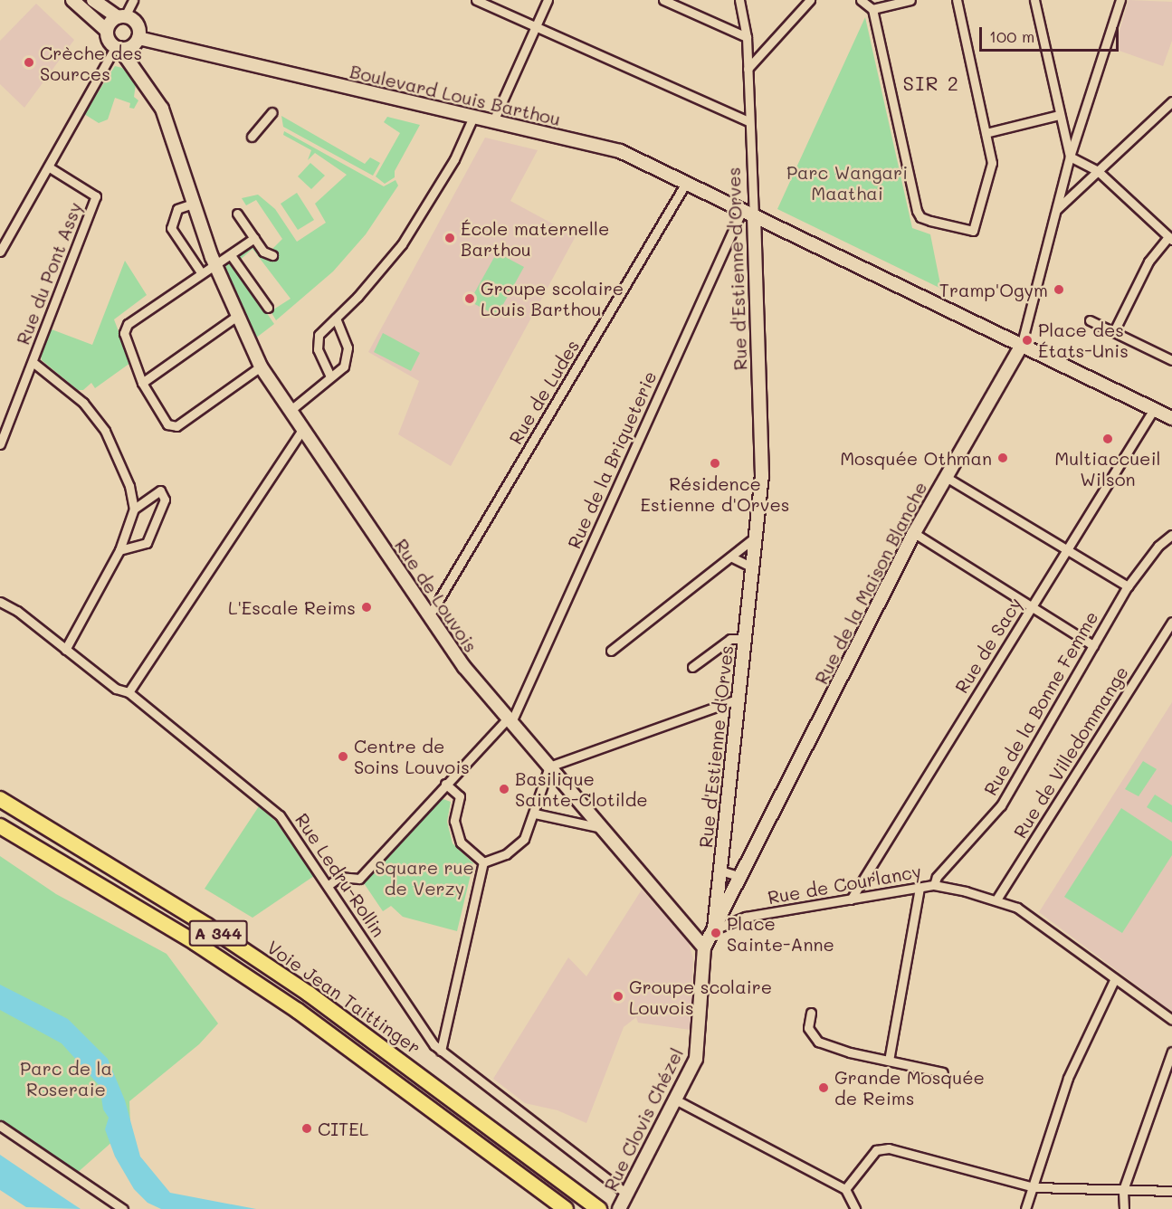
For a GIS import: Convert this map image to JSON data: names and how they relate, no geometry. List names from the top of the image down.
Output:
{
  "streets": {
    "highway": ["A 344", "Voie Jean Taittinger"],
    "street": [
      "Boulevard Louis Barthou",
      "Rue d'Estienne d'Orves",
      "Rue du Pont Assy",
      "Rue de Ludes",
      "Rue de la Briqueterie",
      "Rue de la Maison Blanche",
      "Rue de Louvois",
      "Rue de Sacy",
      "Rue de la Bonne Femme",
      "Rue de Villedommange",
      "Rue Ledru-Rollin",
      "Rue de Courlancy",
      "Rue Clovis Chézel"
    ]
  },
  "crossings": [
    ["Boulevard Louis Barthou", "Rue d'Estienne d'Orves"],
    ["Boulevard Louis Barthou", "Rue de Ludes"],
    ["Boulevard Louis Barthou", "Rue de la Briqueterie"],
    ["Boulevard Louis Barthou", "Rue de la Maison Blanche"],
    ["Boulevard Louis Barthou", "Rue de Louvois"],
    ["Boulevard Louis Barthou", "Rue de Sacy"],
    ["Rue d'Estienne d'Orves", "Rue de la Maison Blanche"],
    ["Rue d'Estienne d'Orves", "Rue de Courlancy"],
    ["Rue de Ludes", "Rue de Louvois"],
    ["Rue de la Briqueterie", "Rue de Louvois"],
    ["Rue de la Briqueterie", "Rue Ledru-Rollin"],
    ["Rue de la Maison Blanche", "Rue de Louvois"],
    ["Rue de la Maison Blanche", "Rue de Courlancy"],
    ["Rue de la Maison Blanche", "Rue Clovis Chézel"],
    ["Rue de Louvois", "Rue Clovis Chézel"],
    ["Rue de Sacy", "Rue de Courlancy"],
    ["Rue de la Bonne Femme", "Rue de Courlancy"],
    ["Rue de Villedommange", "Rue de Courlancy"],
    ["Rue Ledru-Rollin", "Rue Clovis Chézel"]
  ],
  "districts": ["SIR 2"],
  "parks": ["Parc Wangari Maathai", "Square rue de Verzy", "Parc de la Roseraie"],
  "places": [
    "Crèche des Sources",
    "École maternelle Barthou",
    "Tramp'Ogym",
    "Groupe scolaire Louis Barthou",
    "Place des États-Unis",
    "Multiaccueil Wilson",
    "Mosquée Othman",
    "Résidence Estienne d'Orves",
    "L'Escale Reims",
    "Centre de Soins Louvois",
    "Basilique Sainte-Clotilde",
    "Place Sainte-Anne",
    "Groupe scolaire Louvois",
    "Grande Mosquée de Reims",
    "CITEL"
  ],
  "scale_bar": "100 m"
}
